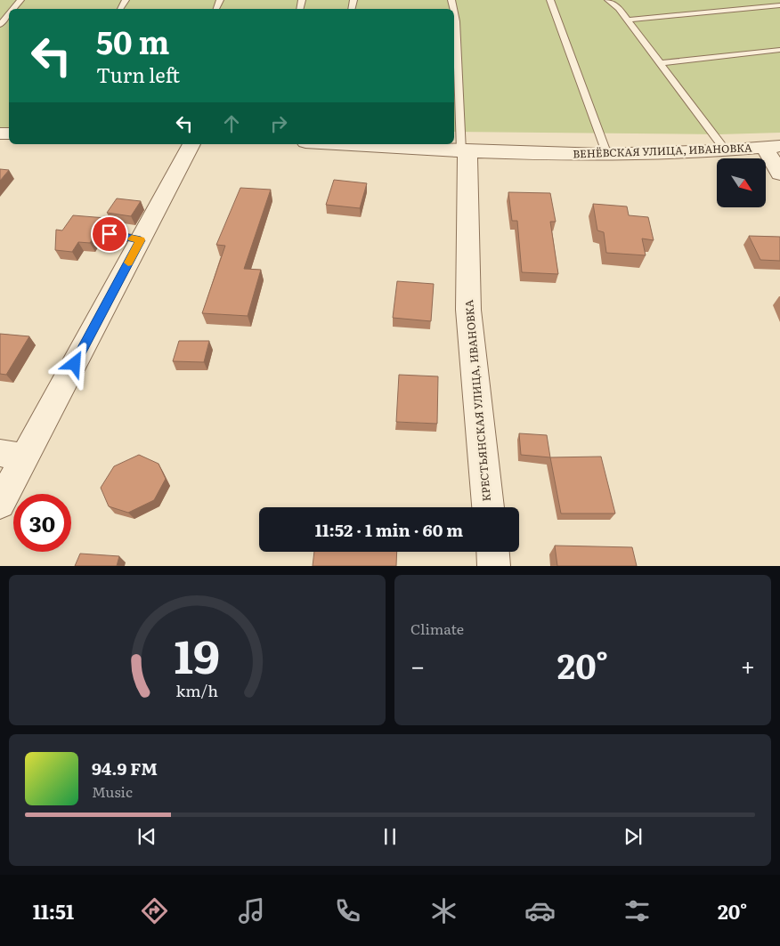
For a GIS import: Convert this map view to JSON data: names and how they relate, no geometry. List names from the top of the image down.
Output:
{
  "streets": {
    "street": ["ВЕНЁВСКАЯ УЛИЦА, ИВАНОВКА", "КРЕСТЬЯНСКАЯ УЛИЦА, ИВАНОВКА"]
  },
  "crossings": [
    ["ВЕНЁВСКАЯ УЛИЦА, ИВАНОВКА", "КРЕСТЬЯНСКАЯ УЛИЦА, ИВАНОВКА"]
  ],
  "north": "bottom right",
  "page": {
    "turn": ["50 m", "Turn left"],
    "limit": "30",
    "trip": "11:52 · 1 min · 60 m",
    "tile": "Climate",
    "heat": ["−", "20°", "+"],
    "song": ["94.9 FM", "Music"],
    "tabs": ["11:51", "20°"],
    "gauge": ["19", "km/h"]
  }
}
